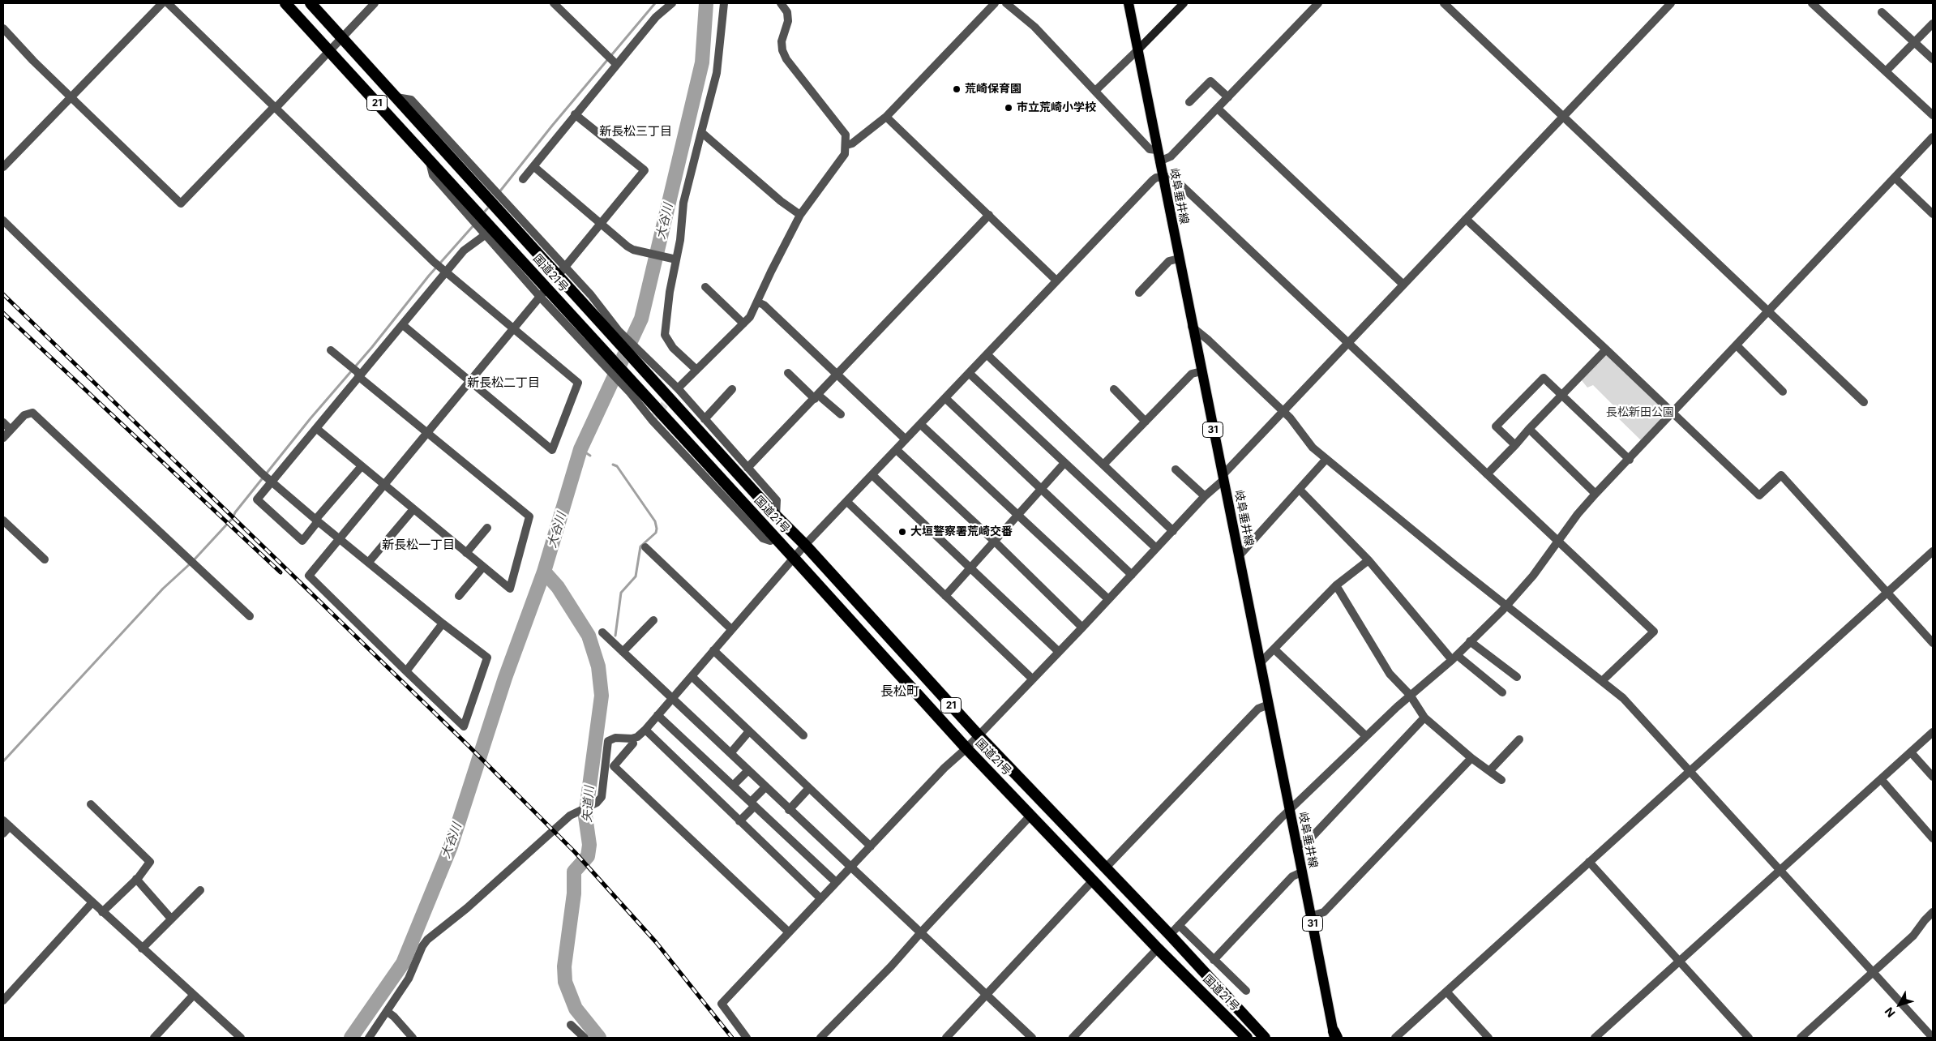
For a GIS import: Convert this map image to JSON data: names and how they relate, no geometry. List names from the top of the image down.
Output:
{
  "streets": {
    "highway": ["21", "国道21号"],
    "main road": ["岐阜垂井線", "31"]
  },
  "crossings": [
    ["21", "国道21号"]
  ],
  "districts": [
    "新長松三丁目",
    "新長松二丁目",
    "新長松一丁目",
    "長松町"
  ],
  "water": ["大谷川", "矢道川"],
  "parks": ["長松新田公園"],
  "places": ["荒崎保育園", "市立荒崎小学校", "大垣警察署荒崎交番"],
  "north": "bottom left"
}
